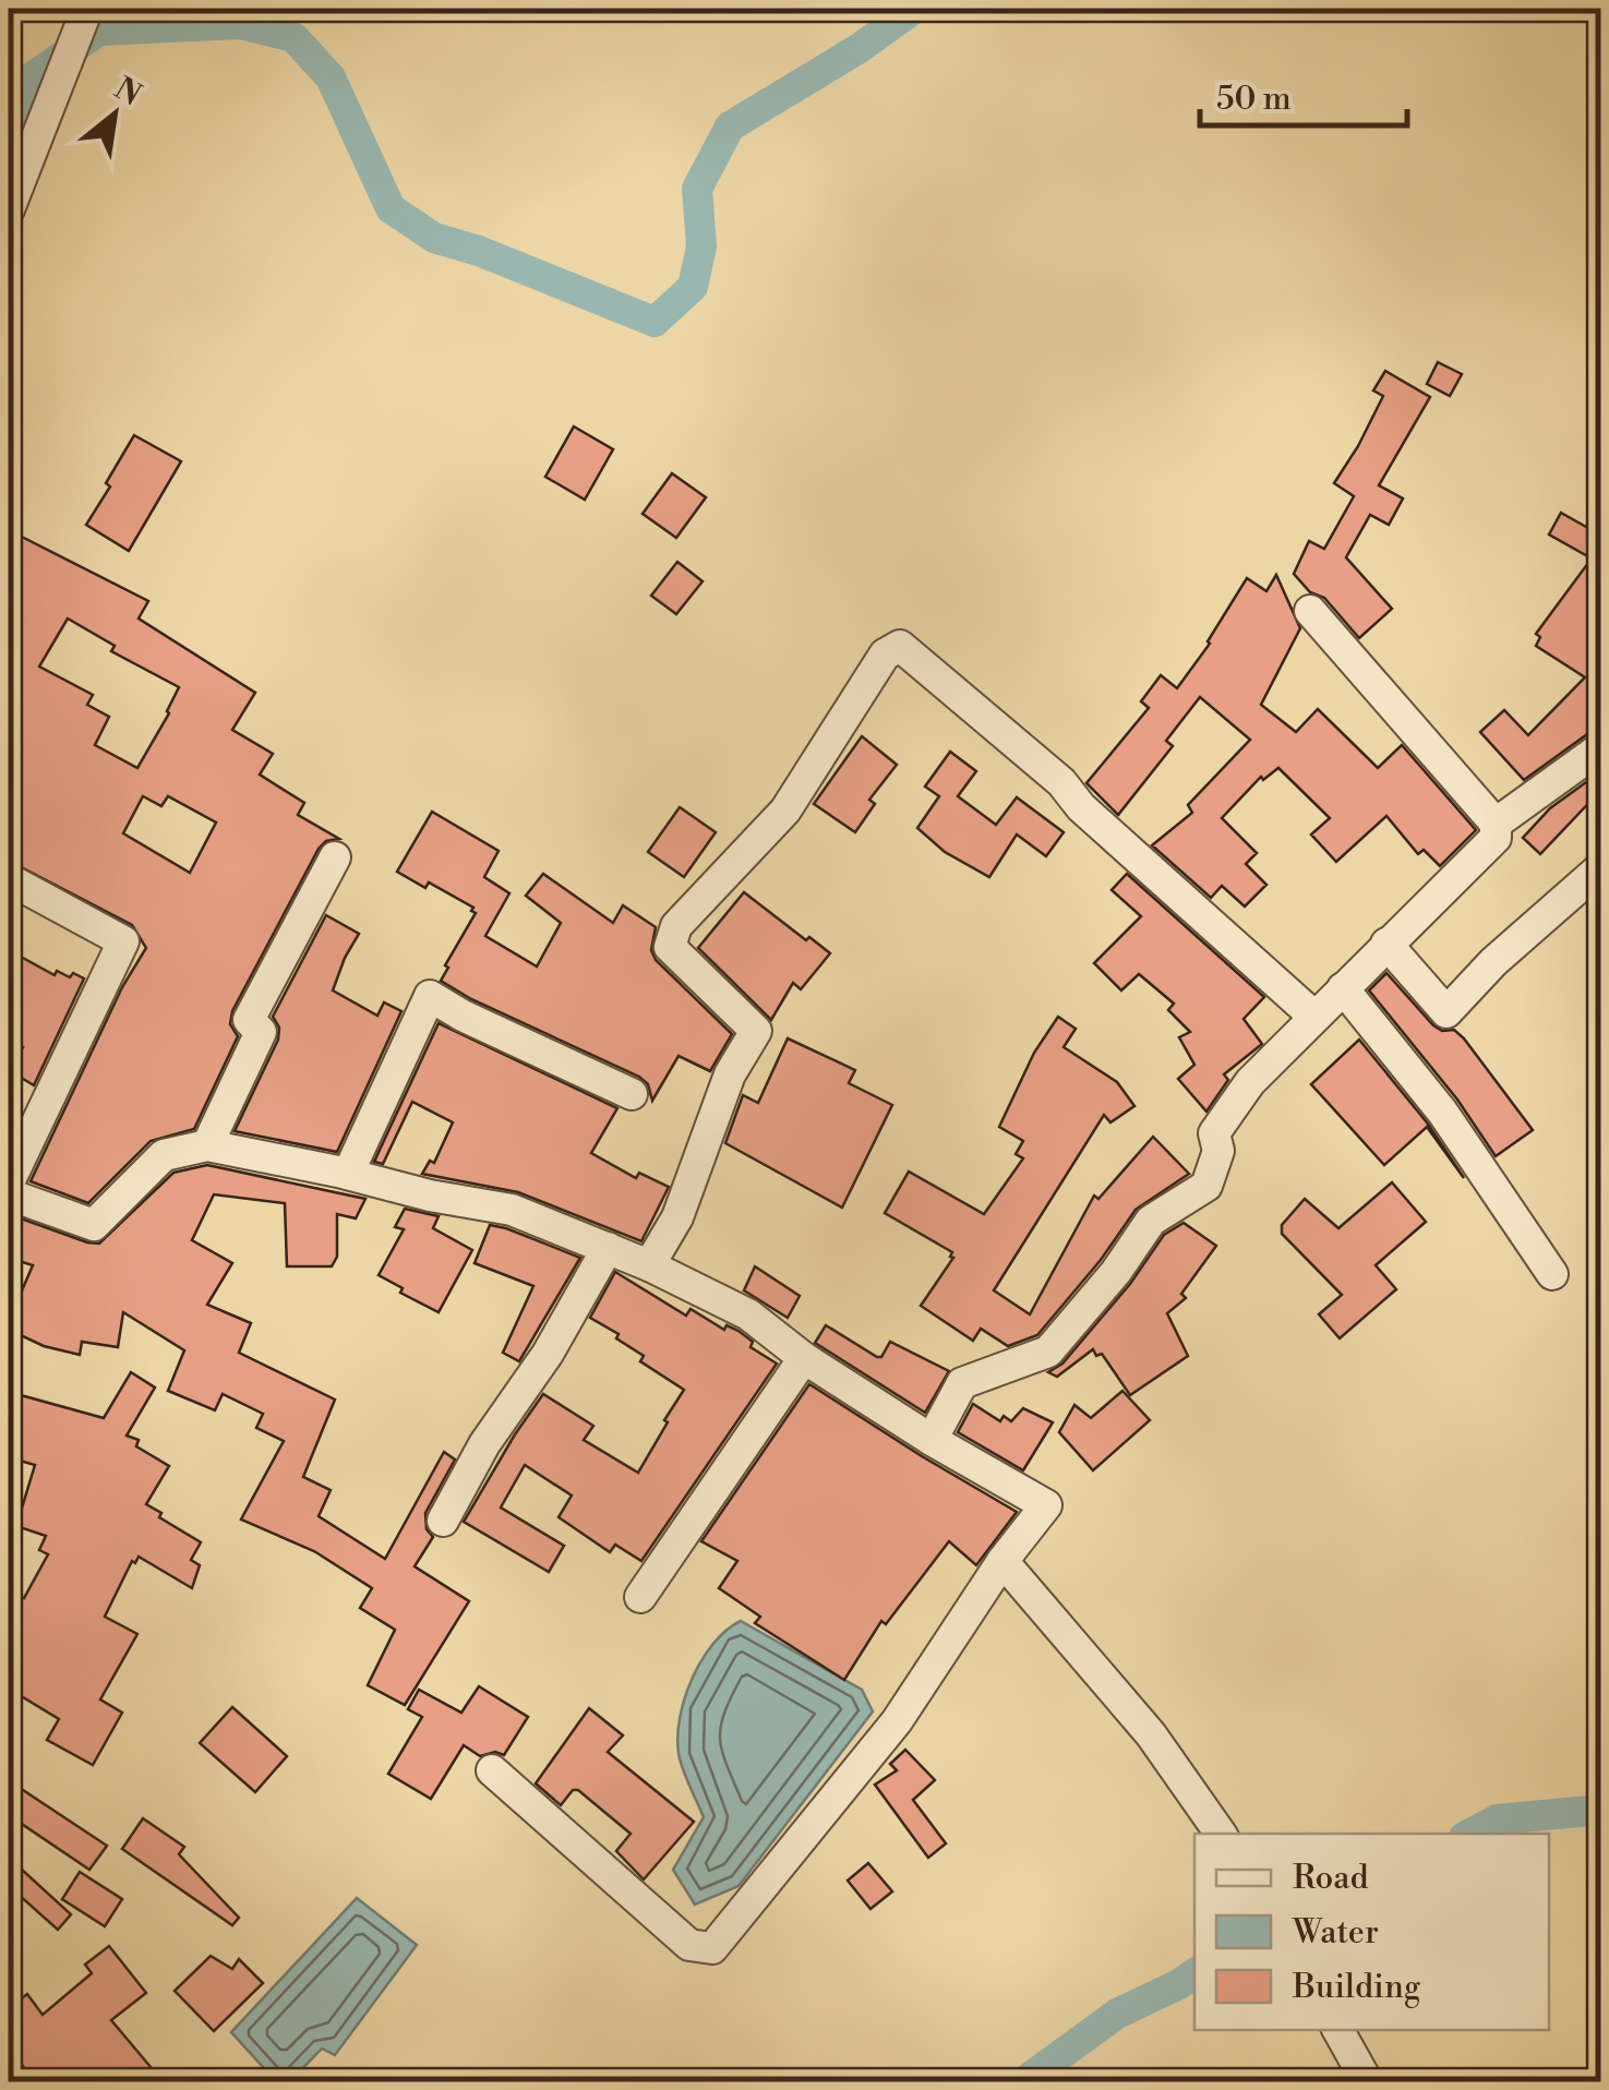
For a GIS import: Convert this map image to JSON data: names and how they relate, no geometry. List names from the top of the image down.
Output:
{
  "legend": ["Road", "Water", "Building"],
  "scale_bar": "50 m",
  "north": "top right"
}
